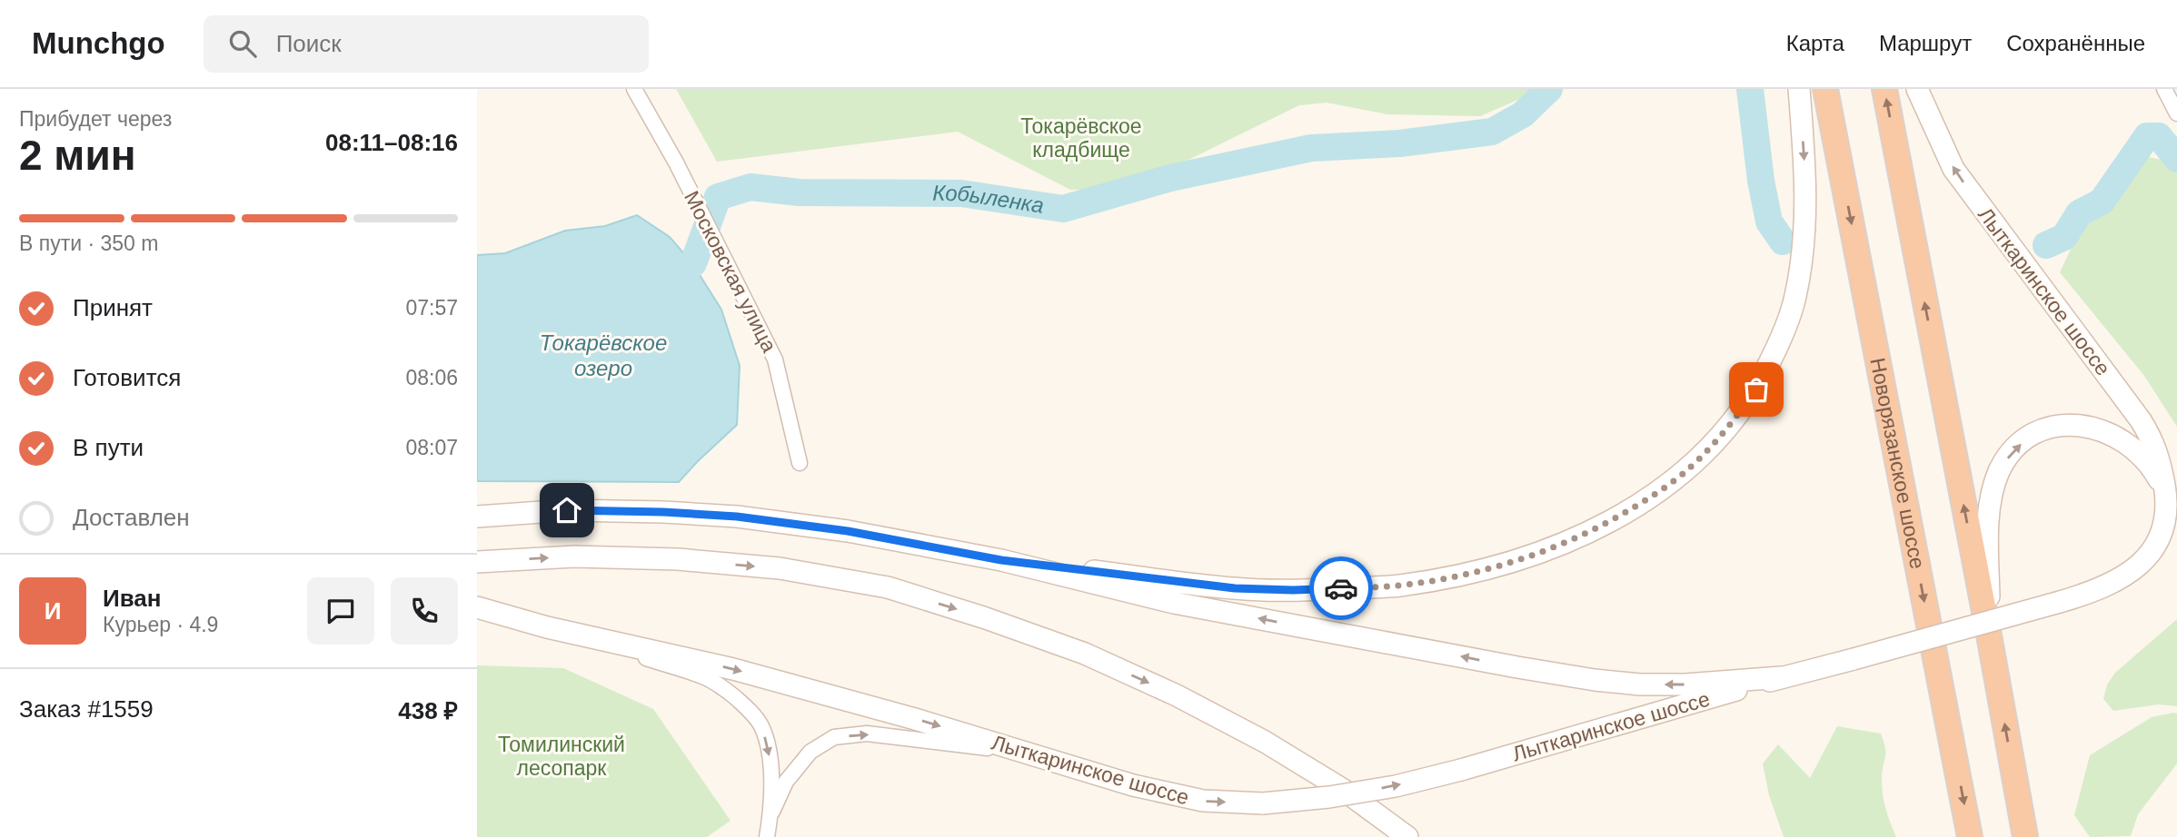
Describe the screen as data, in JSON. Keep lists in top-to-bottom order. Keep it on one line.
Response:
{"streets":{"highway":["Новорязанское шоссе"],"main road":["Лыткаринское шоссе"],"street":["Московская улица"]},"water":["Кобыленка","Токарёвское озеро"],"parks":["Токарёвское кладбище","Томилинский лесопарк"],"page":{"header":"Munchgo","search":"Поиск","nav":["Карта","Маршрут","Сохранённые"],"heading":["2 мин","Прибудет через","08:11–08:16"],"panel":["Иван","Курьер · 4.9","Заказ #1559","438 ₽"],"bar":"В пути · 350 m","list":[["Принят","07:57"],["Готовится","08:06"],["В пути","08:07"],"Доставлен"],"round":"И"}}
